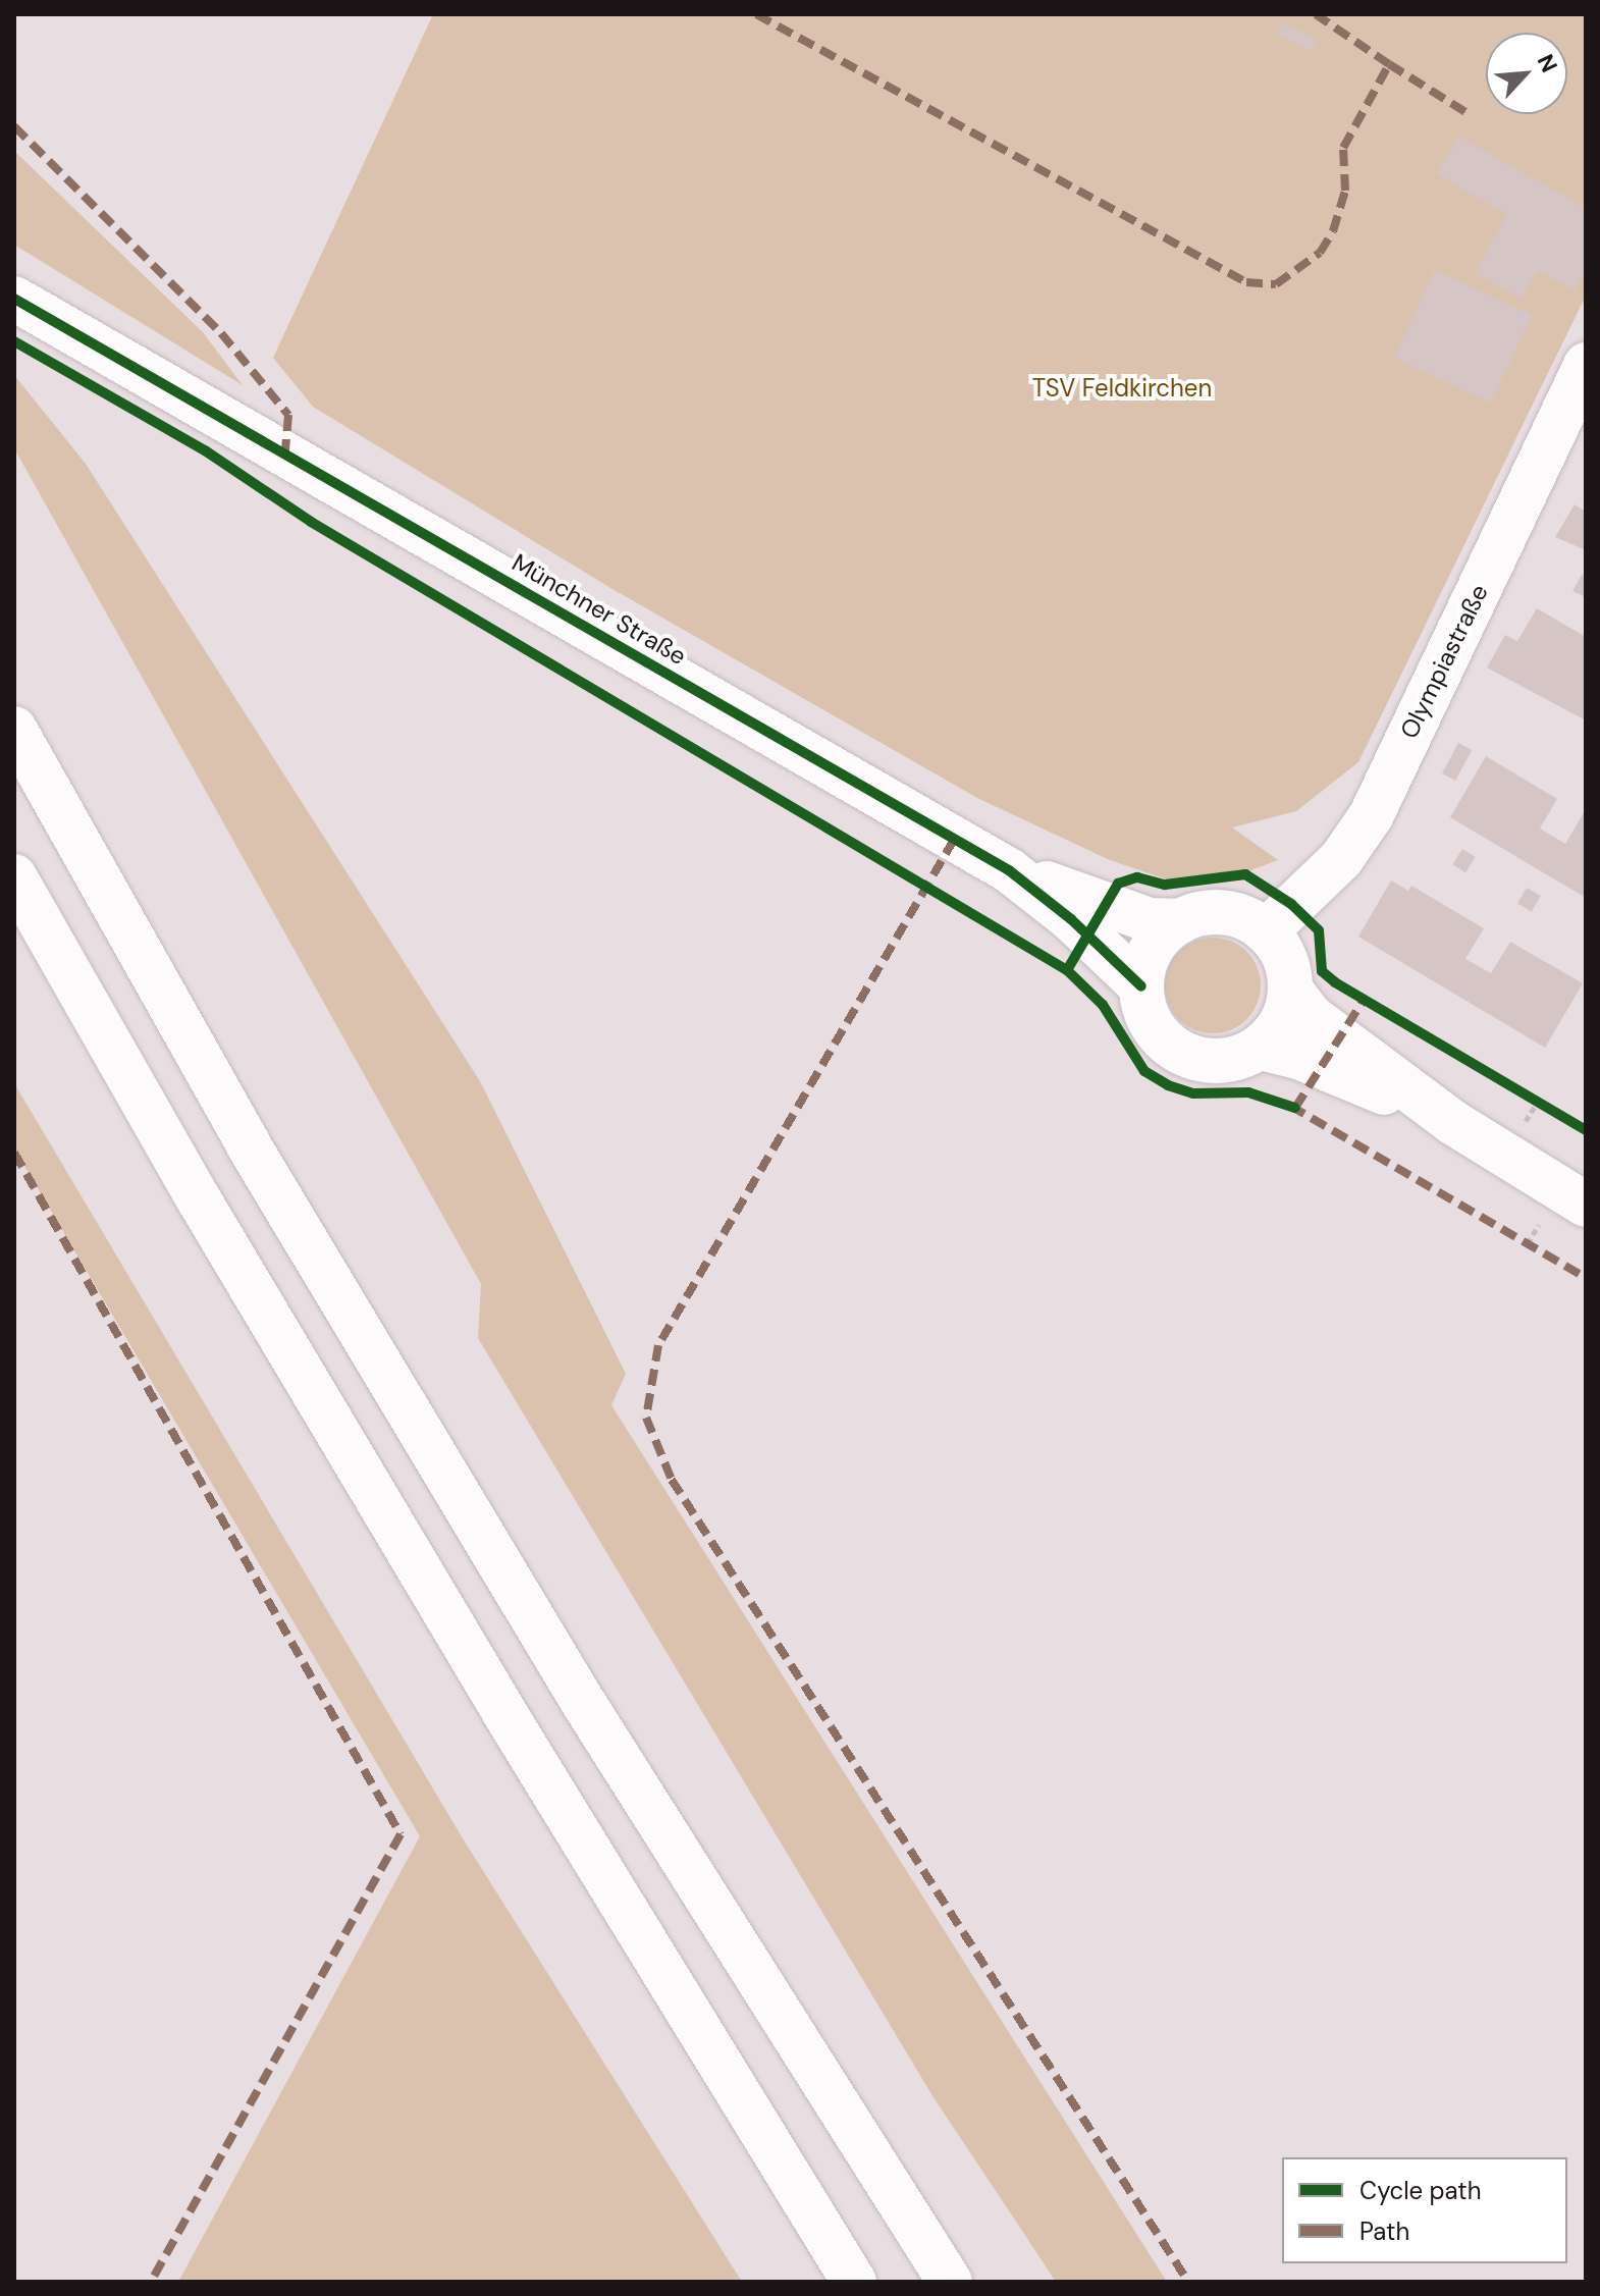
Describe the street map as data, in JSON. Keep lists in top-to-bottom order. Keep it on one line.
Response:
{"streets":{"main road":["Münchner Straße","Olympiastraße"]},"crossings":[["Münchner Straße","Olympiastraße"]],"parks":["TSV Feldkirchen"],"legend":["Cycle path","Path"],"north":"top right"}
